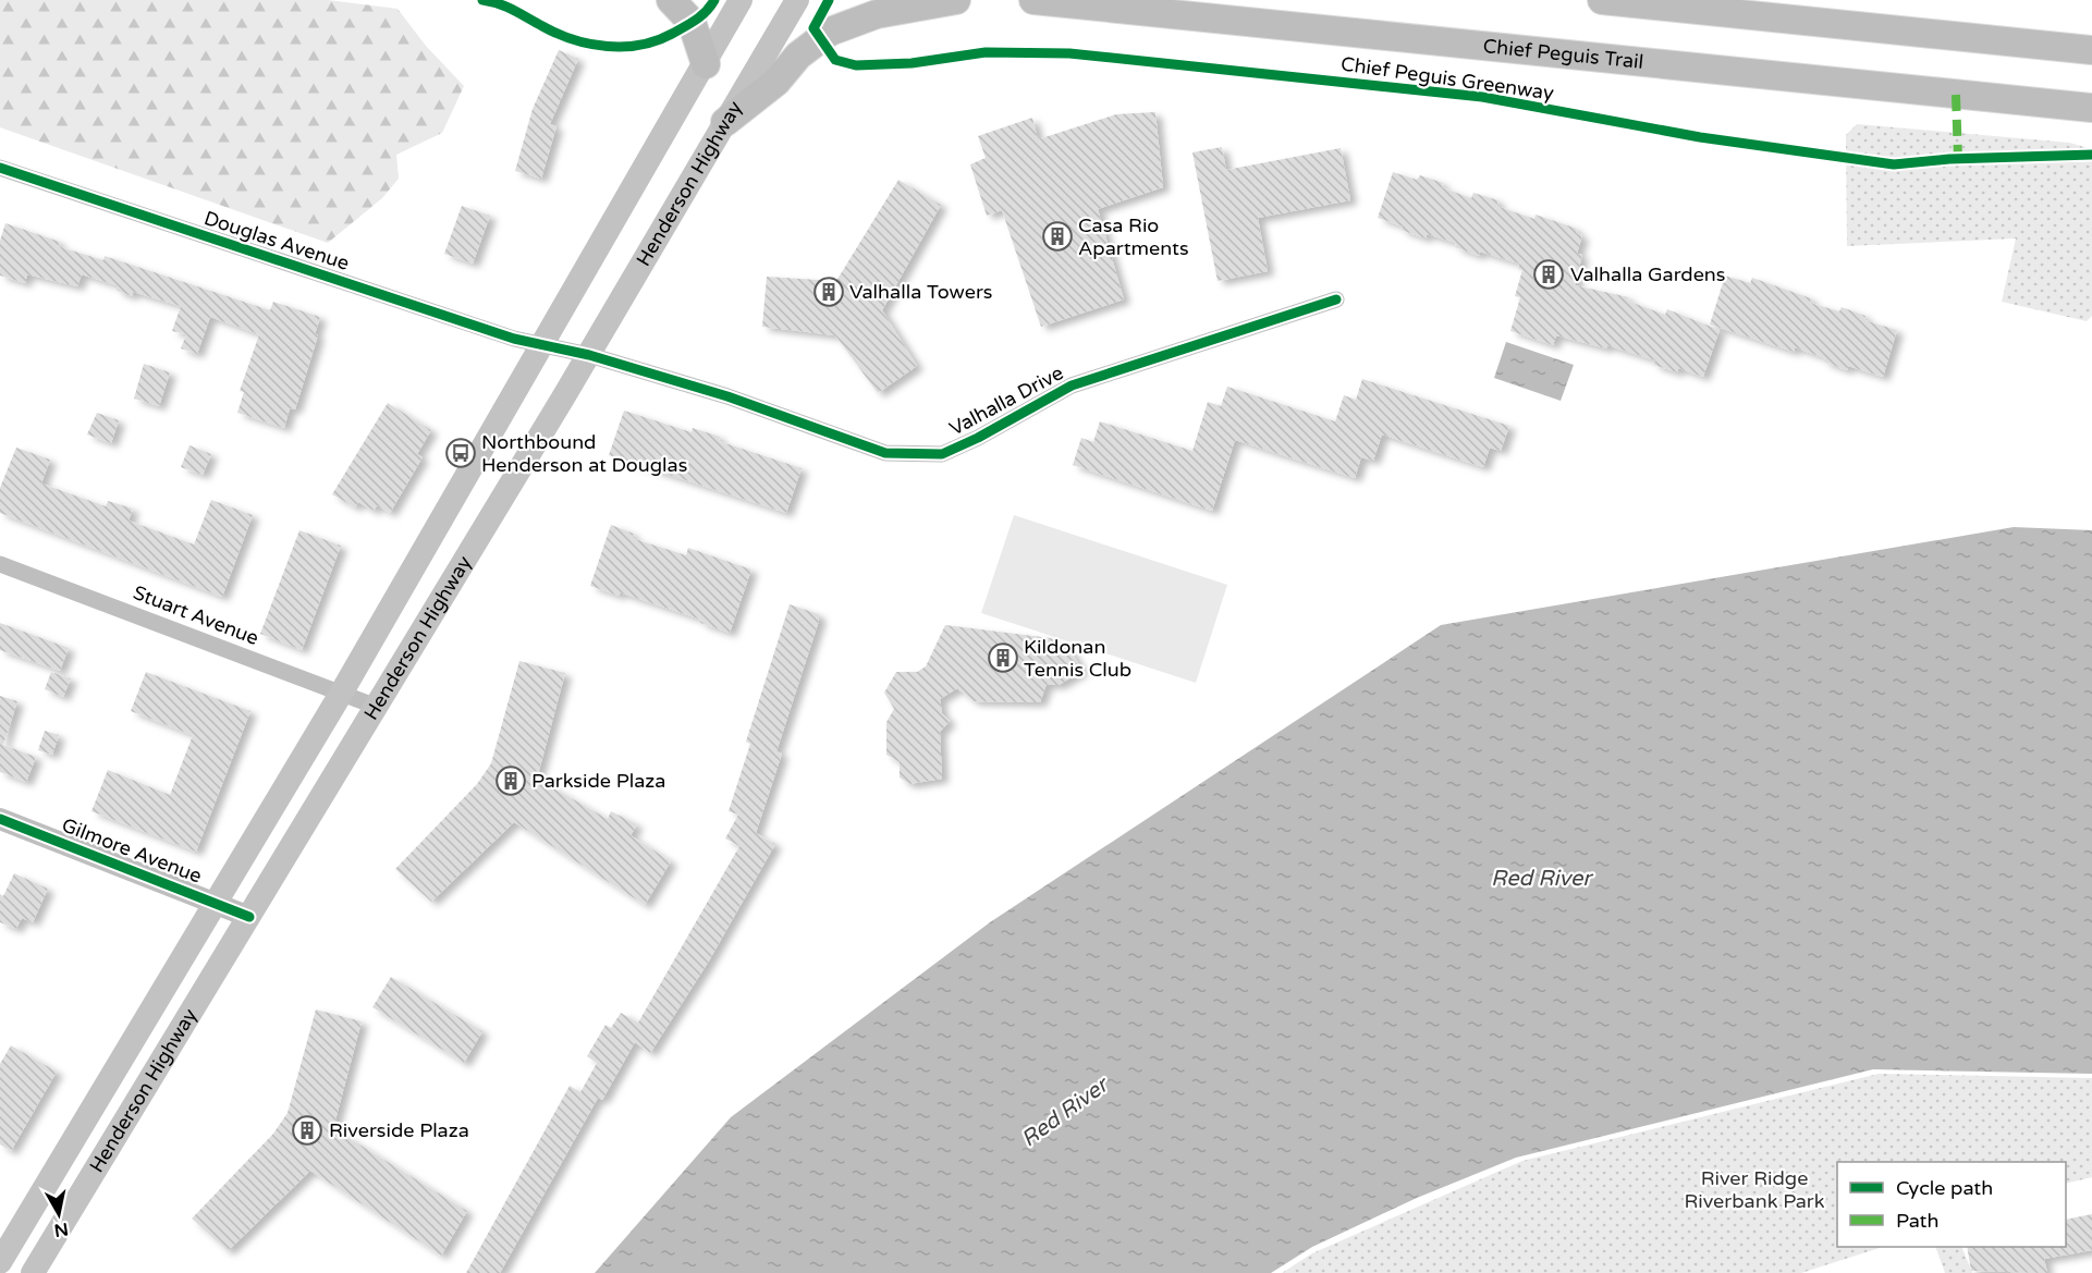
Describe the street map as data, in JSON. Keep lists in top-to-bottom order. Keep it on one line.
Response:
{"streets":{"main road":["Chief Peguis Trail","Henderson Highway"],"street":["Douglas Avenue","Valhalla Drive","Stuart Avenue","Gilmore Avenue"],"cycle path":["Chief Peguis Greenway"]},"crossings":[["Henderson Highway","Douglas Avenue"],["Henderson Highway","Valhalla Drive"],["Henderson Highway","Stuart Avenue"],["Henderson Highway","Gilmore Avenue"],["Douglas Avenue","Valhalla Drive"]],"water":["Red River"],"parks":["River Ridge Riverbank Park"],"places":{"building":["Casa Rio Apartments","Valhalla Gardens","Valhalla Towers","Kildonan Tennis Club","Parkside Plaza","Riverside Plaza"],"bus stop":["Northbound Henderson at Douglas"]},"legend":["Cycle path","Path"],"north":"bottom"}
